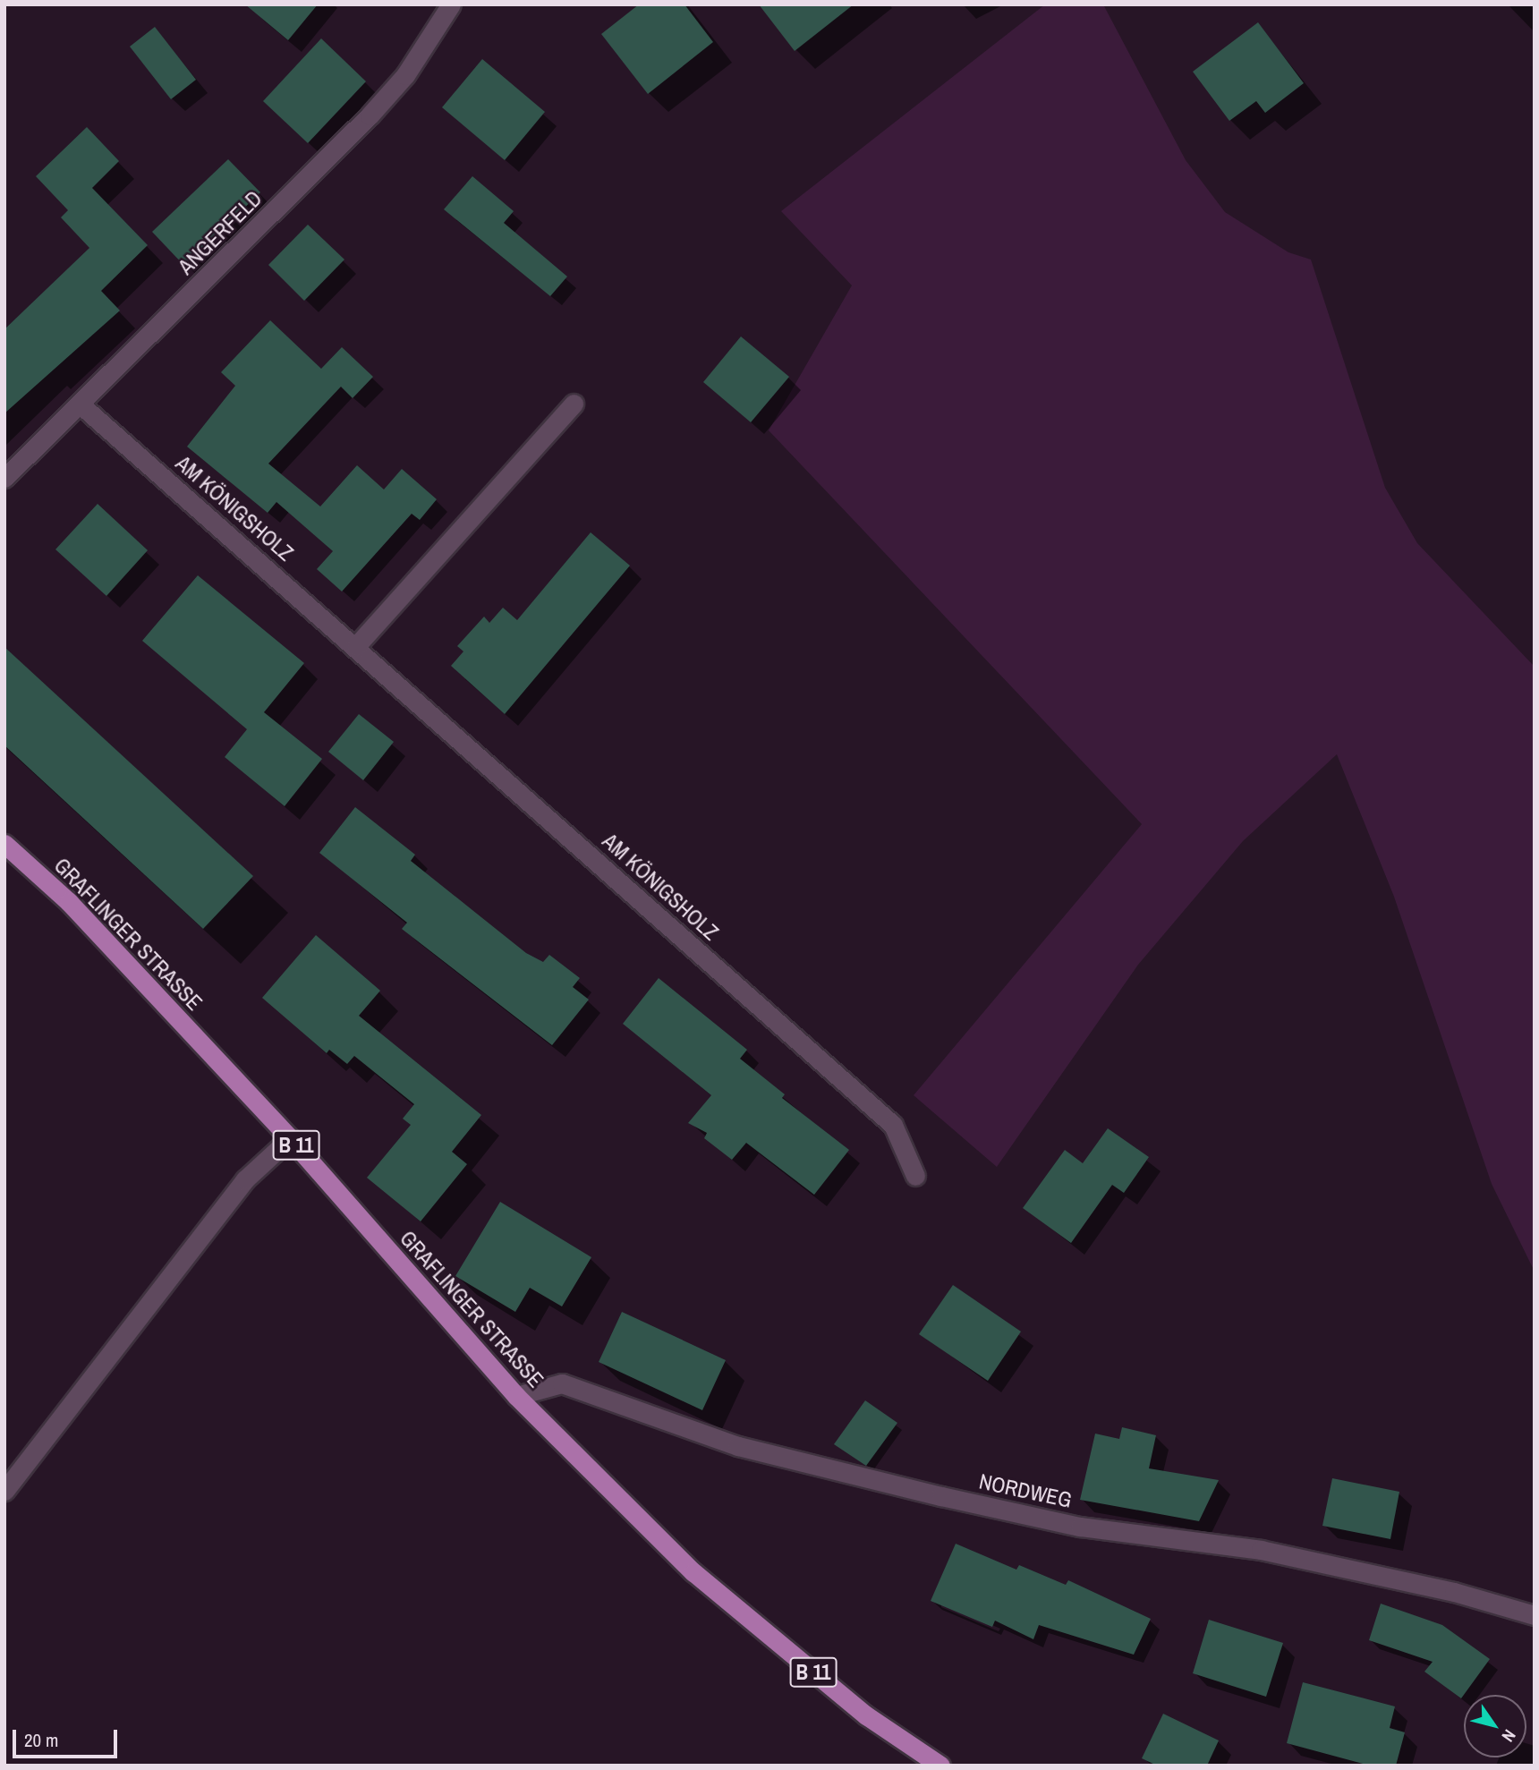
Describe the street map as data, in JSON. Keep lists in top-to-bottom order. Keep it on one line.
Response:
{"streets":{"main road":["GRAFLINGER STRASSE","B 11"],"street":["ANGERFELD","AM KÖNIGSHOLZ","NORDWEG"]},"crossings":[["ANGERFELD","AM KÖNIGSHOLZ"],["GRAFLINGER STRASSE","NORDWEG"]],"scale_bar":"20 m","north":"bottom right"}
